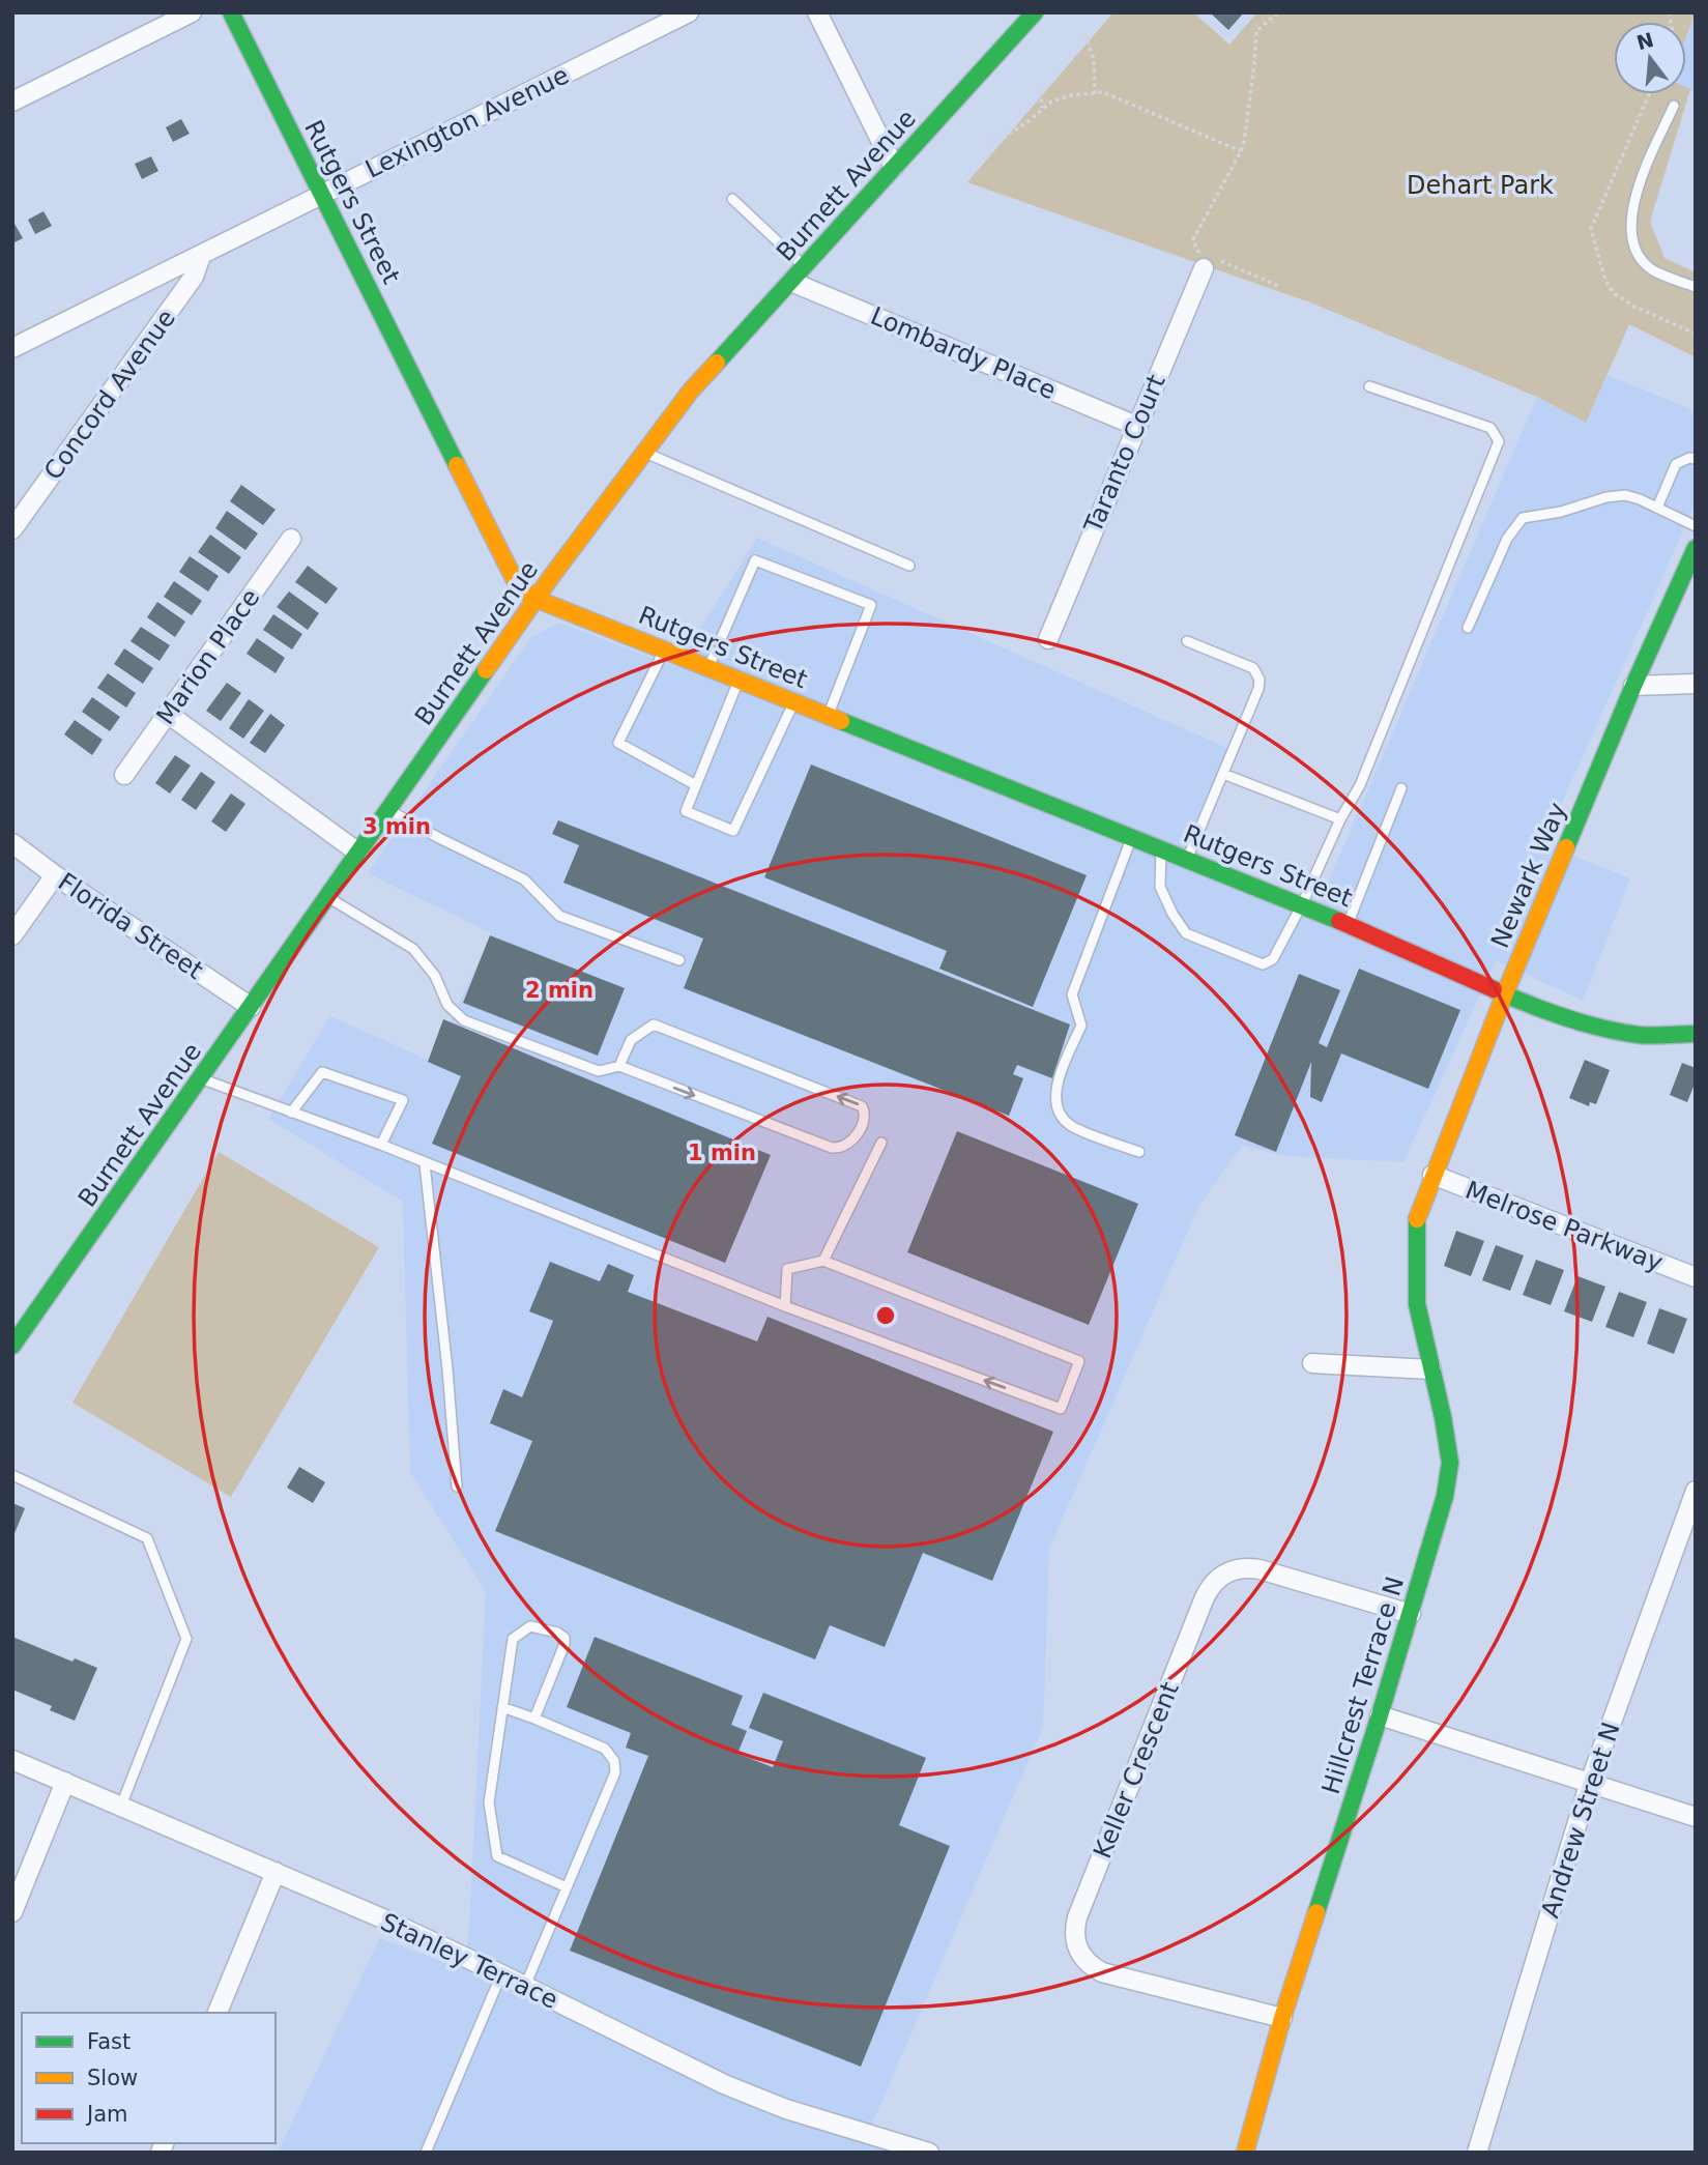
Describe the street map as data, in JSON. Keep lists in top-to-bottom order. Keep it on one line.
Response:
{"streets":{"street":["Lexington Avenue","Burnett Avenue","Rutgers Street","Lombardy Place","Concord Avenue","Taranto Court","Marion Place","Newark Way","Florida Street","Melrose Parkway","Hillcrest Terrace N","Keller Crescent","Andrew Street N","Stanley Terrace"]},"crossings":[["Lexington Avenue","Rutgers Street"],["Lexington Avenue","Concord Avenue"],["Burnett Avenue","Rutgers Street"],["Burnett Avenue","Lombardy Place"],["Burnett Avenue","Florida Street"],["Rutgers Street","Newark Way"],["Lombardy Place","Taranto Court"],["Newark Way","Melrose Parkway"],["Newark Way","Hillcrest Terrace N"],["Hillcrest Terrace N","Keller Crescent"]],"parks":["Dehart Park"],"legend":["Fast","Slow","Jam"],"north":"top","rings":["3 min","2 min","1 min"]}
